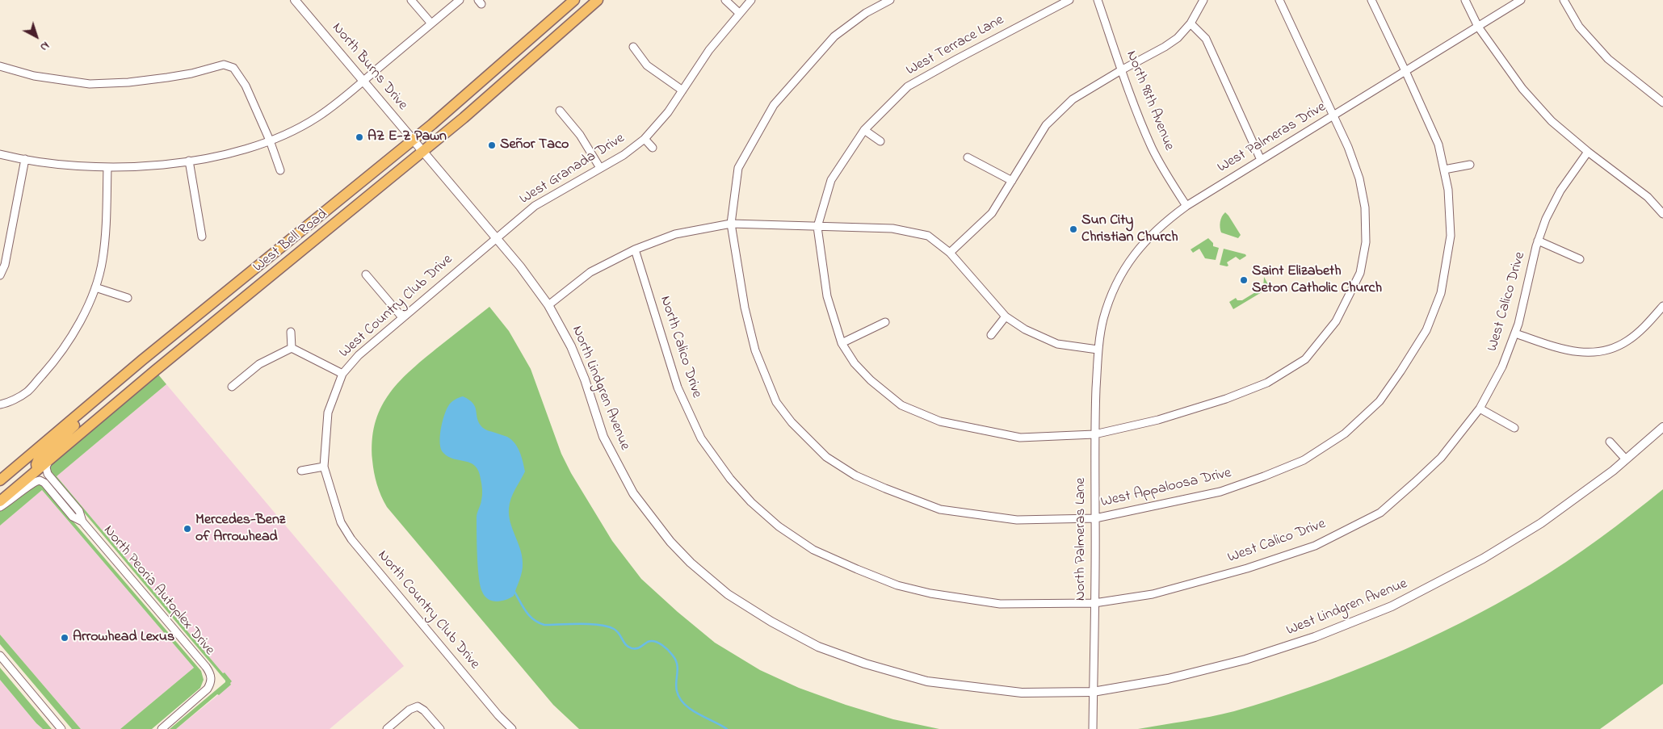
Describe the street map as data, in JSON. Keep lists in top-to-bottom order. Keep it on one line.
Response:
{"streets":{"main road":["West Bell Road"],"street":["West Terrace Lane","North Burns Drive","North 98th Avenue","West Palmeras Drive","West Granada Drive","West Calico Drive","West Country Club Drive","North Calico Drive","North Lindgren Avenue","West Appaloosa Drive","North Palmeras Lane","North Peoria Autoplex Drive","West Lindgren Avenue","North Country Club Drive"]},"crossings":[["North Burns Drive","West Bell Road"],["North Burns Drive","North Lindgren Avenue"],["North 98th Avenue","West Palmeras Drive"],["West Palmeras Drive","West Appaloosa Drive"],["West Palmeras Drive","North Palmeras Lane"],["West Granada Drive","West Country Club Drive"],["West Granada Drive","North Lindgren Avenue"],["West Bell Road","North Lindgren Avenue"],["West Bell Road","North Peoria Autoplex Drive"],["West Calico Drive","North Calico Drive"],["West Calico Drive","North Palmeras Lane"],["West Country Club Drive","North Lindgren Avenue"],["West Country Club Drive","North Country Club Drive"],["North Calico Drive","North Palmeras Lane"],["North Lindgren Avenue","North Palmeras Lane"],["North Lindgren Avenue","West Lindgren Avenue"],["West Appaloosa Drive","North Palmeras Lane"],["North Palmeras Lane","West Lindgren Avenue"]],"places":["AZ E-Z Pawn","Señor Taco","Sun City Christian Church","Saint Elizabeth Seton Catholic Church","Mercedes-Benz of Arrowhead","Arrowhead Lexus"],"north":"bottom right"}
